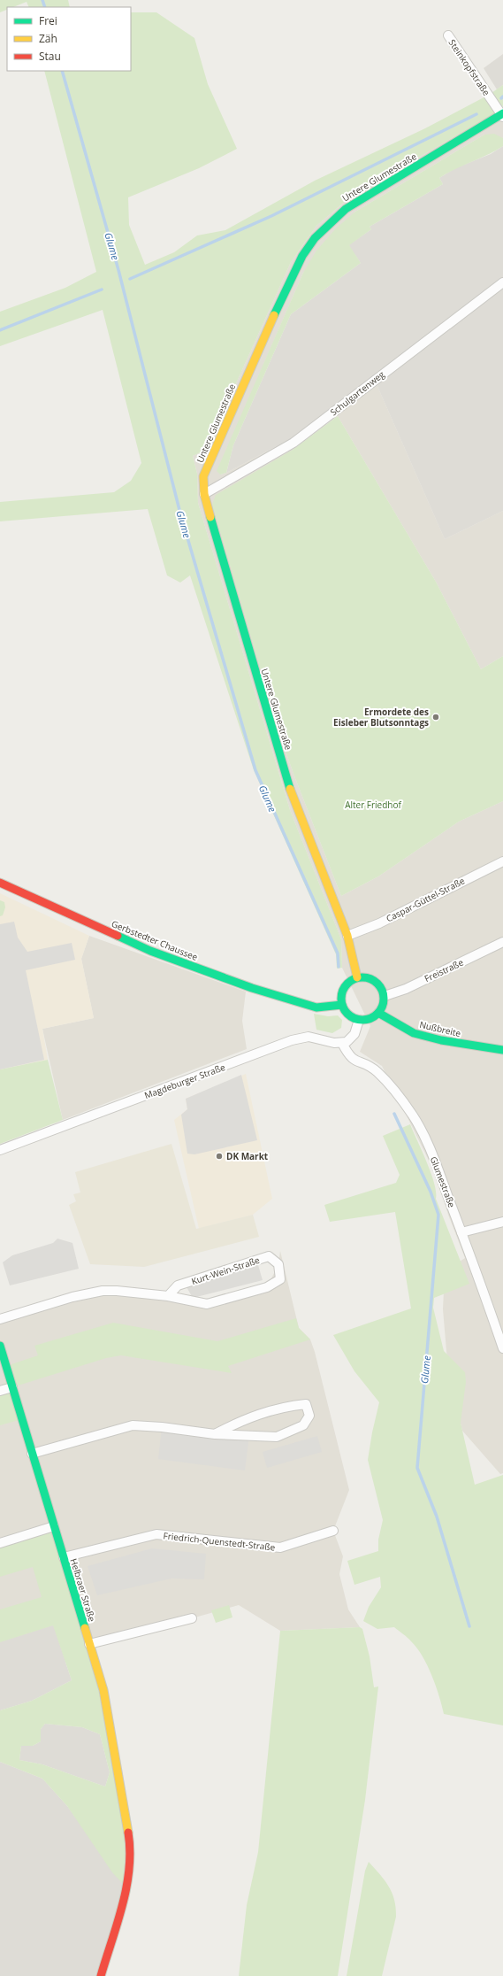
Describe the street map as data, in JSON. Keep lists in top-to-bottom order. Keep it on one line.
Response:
{"streets":{"street":["Steinkopfstraße","Untere Glumestraße","Schulgartenweg","Caspar-Güttel-Straße","Gerbstedter Chaussee","Freistraße","Nußbreite","Magdeburger Straße","Glumestraße","Kurt-Wein-Straße","Friedrich-Quenstedt-Straße","Helbraer Straße"]},"crossings":[["Steinkopfstraße","Untere Glumestraße"],["Untere Glumestraße","Schulgartenweg"],["Untere Glumestraße","Caspar-Güttel-Straße"],["Gerbstedter Chaussee","Freistraße"],["Gerbstedter Chaussee","Nußbreite"],["Freistraße","Nußbreite"],["Magdeburger Straße","Glumestraße"],["Friedrich-Quenstedt-Straße","Helbraer Straße"]],"water":["Glume"],"parks":["Alter Friedhof"],"places":["Ermordete des Eisleber Blutsonntags","DK Markt"],"legend":["Frei","Zäh","Stau"]}
